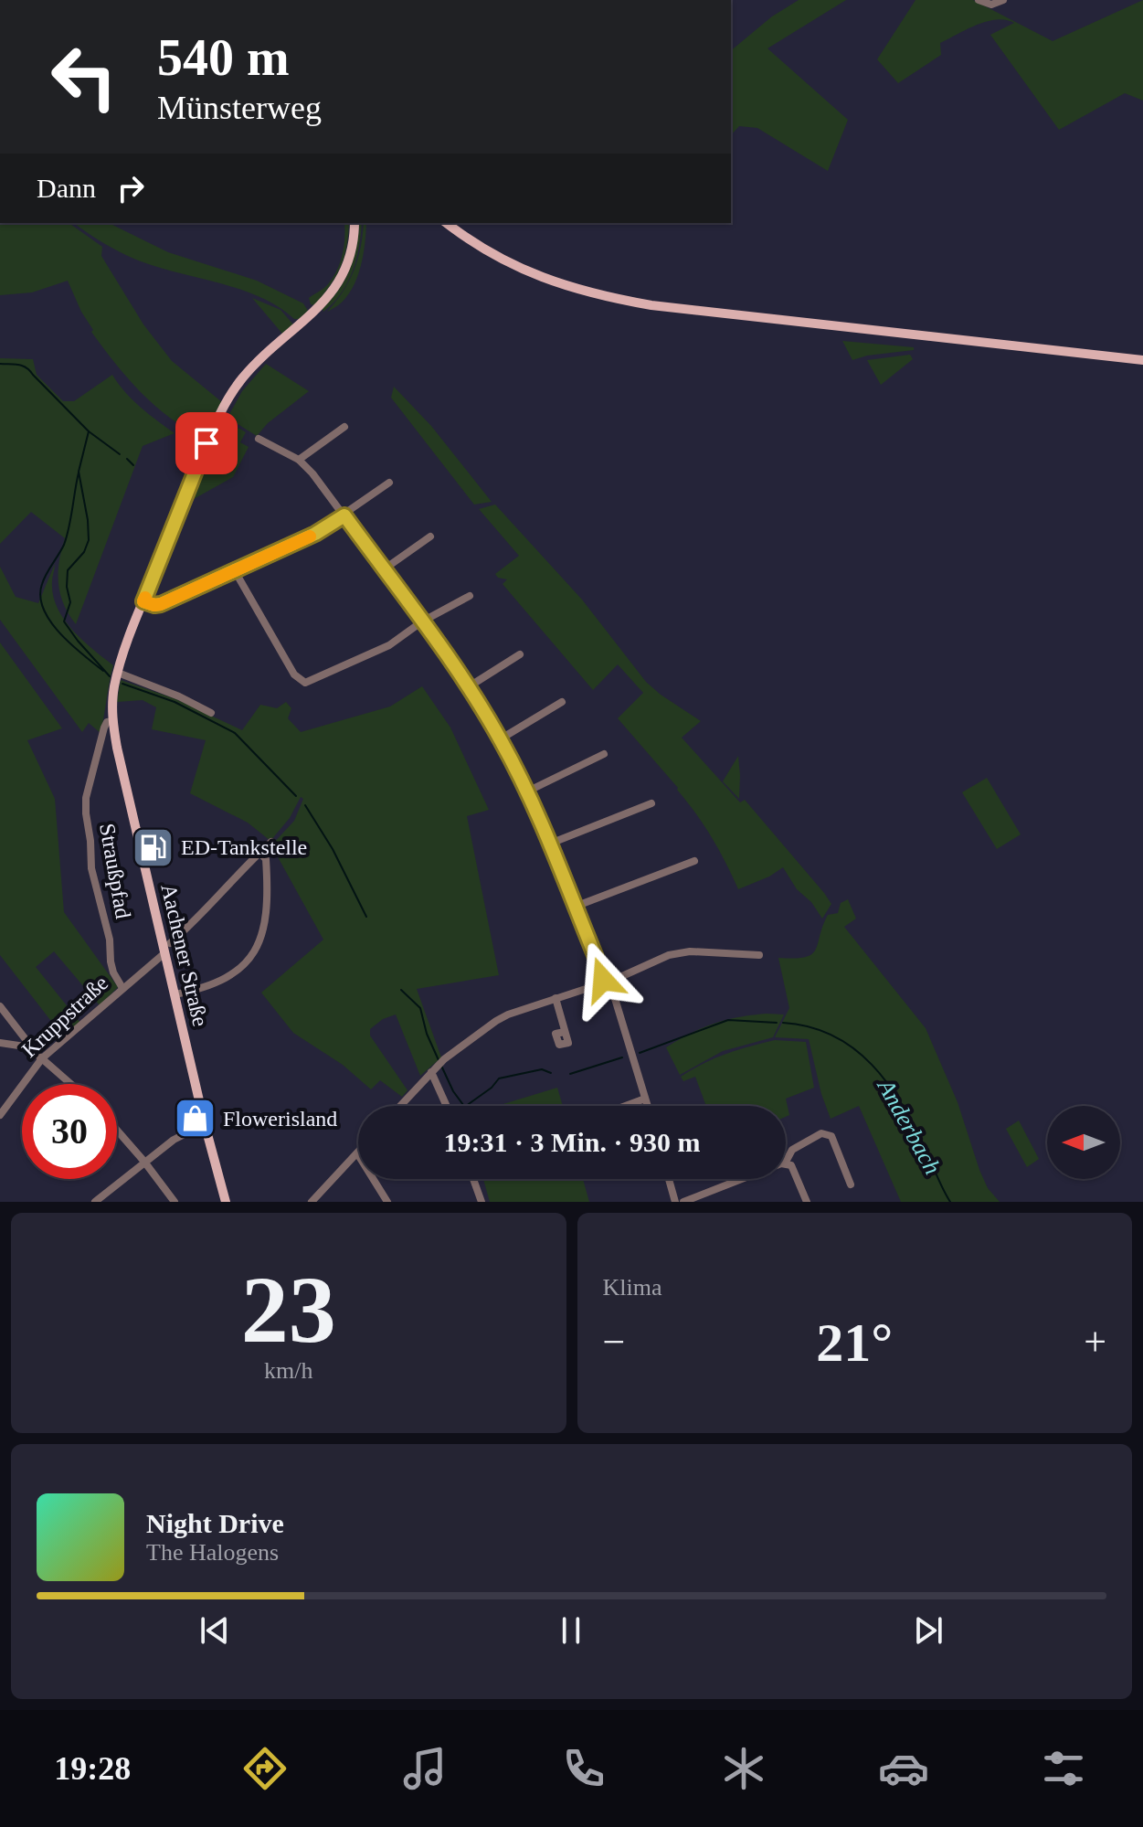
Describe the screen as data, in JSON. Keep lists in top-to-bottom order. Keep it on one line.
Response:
{"streets":{"main road":["Aachener Straße"],"street":["Straußpfad","Kruppstraße"]},"crossings":[["Straußpfad","Aachener Straße"],["Straußpfad","Kruppstraße"],["Aachener Straße","Kruppstraße"]],"water":["Anderbach"],"places":{"fuel station":["ED-Tankstelle"],"shop":["Flowerisland"]},"north":"left","page":{"turn":["540 m","Münsterweg"],"then":"Dann","limit":"30","trip":"19:31 · 3 Min. · 930 m","tile":[["23","km/h"],"Klima"],"heat":["−","21°","+"],"song":["Night Drive","The Halogens"],"tabs":"19:28"}}
